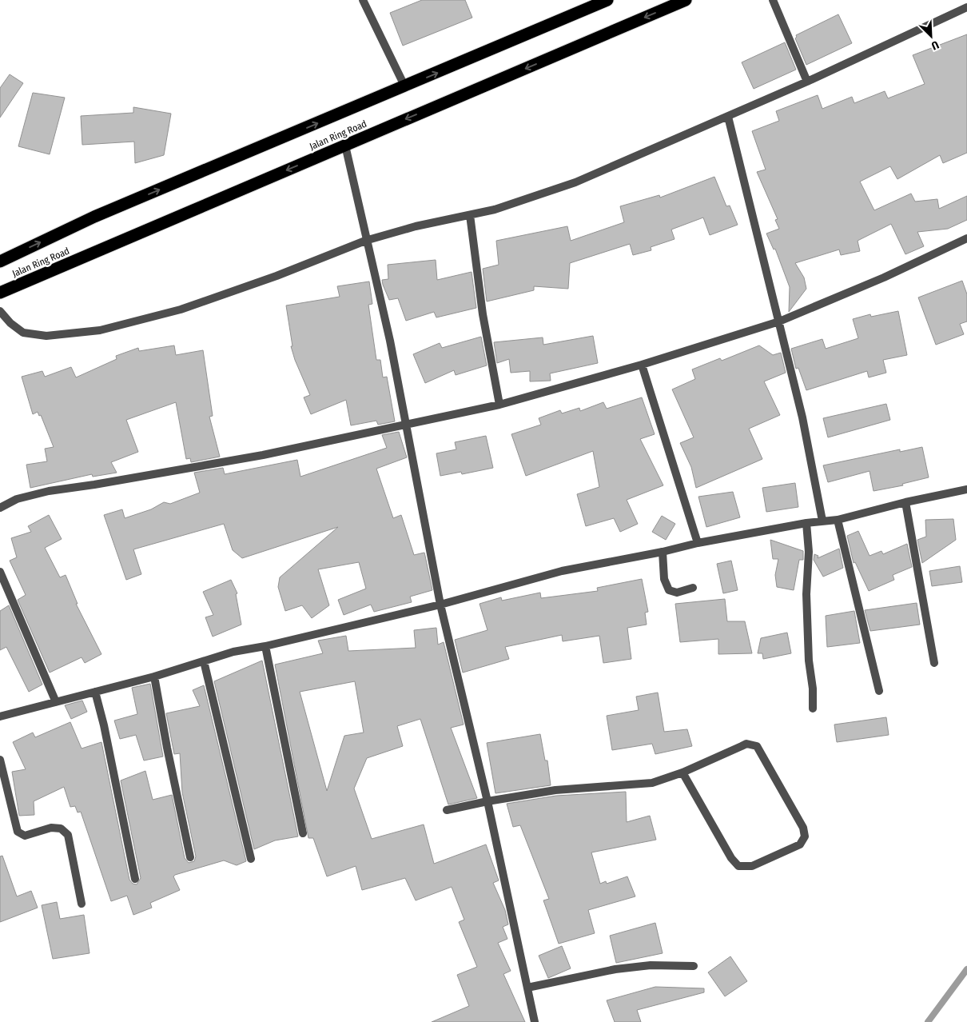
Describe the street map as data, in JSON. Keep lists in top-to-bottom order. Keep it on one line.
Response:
{"streets":{"highway":["Jalan Ring Road"]},"north":"bottom right"}
